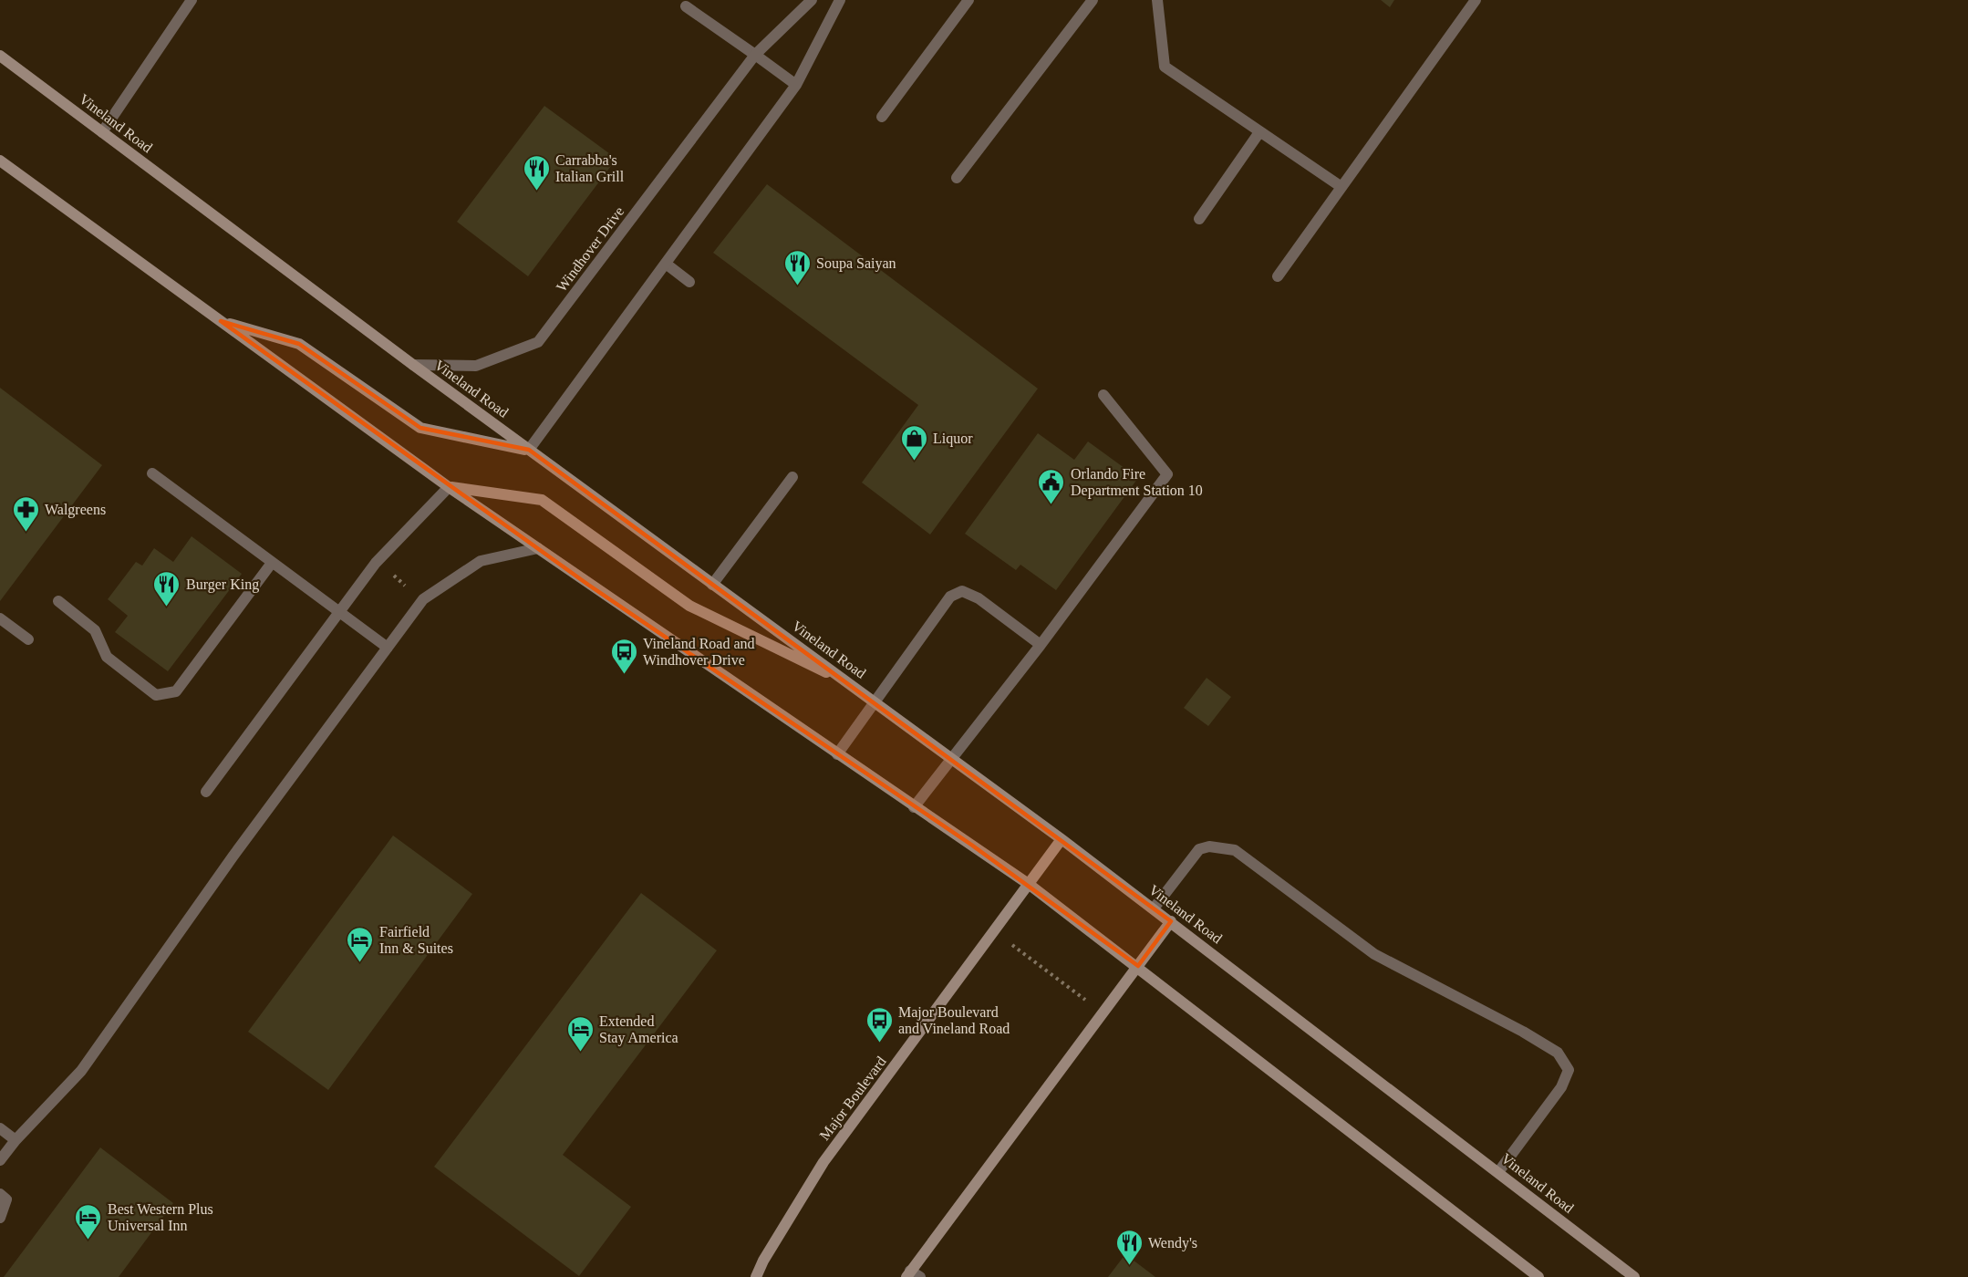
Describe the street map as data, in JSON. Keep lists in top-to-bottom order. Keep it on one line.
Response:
{"streets":{"street":["Vineland Road","Windhover Drive","Major Boulevard"]},"crossings":[["Vineland Road","Windhover Drive"],["Vineland Road","Major Boulevard"]],"places":{"restaurant":["Carrabba's Italian Grill","Soupa Saiyan","Burger King","Wendy's"],"shop":["Liquor"],"public building":["Orlando Fire Department Station 10"],"pharmacy":["Walgreens"],"bus stop":["Vineland Road and Windhover Drive","Major Boulevard and Vineland Road"],"hotel":["Fairfield Inn & Suites","Extended Stay America","Best Western Plus Universal Inn"]}}
